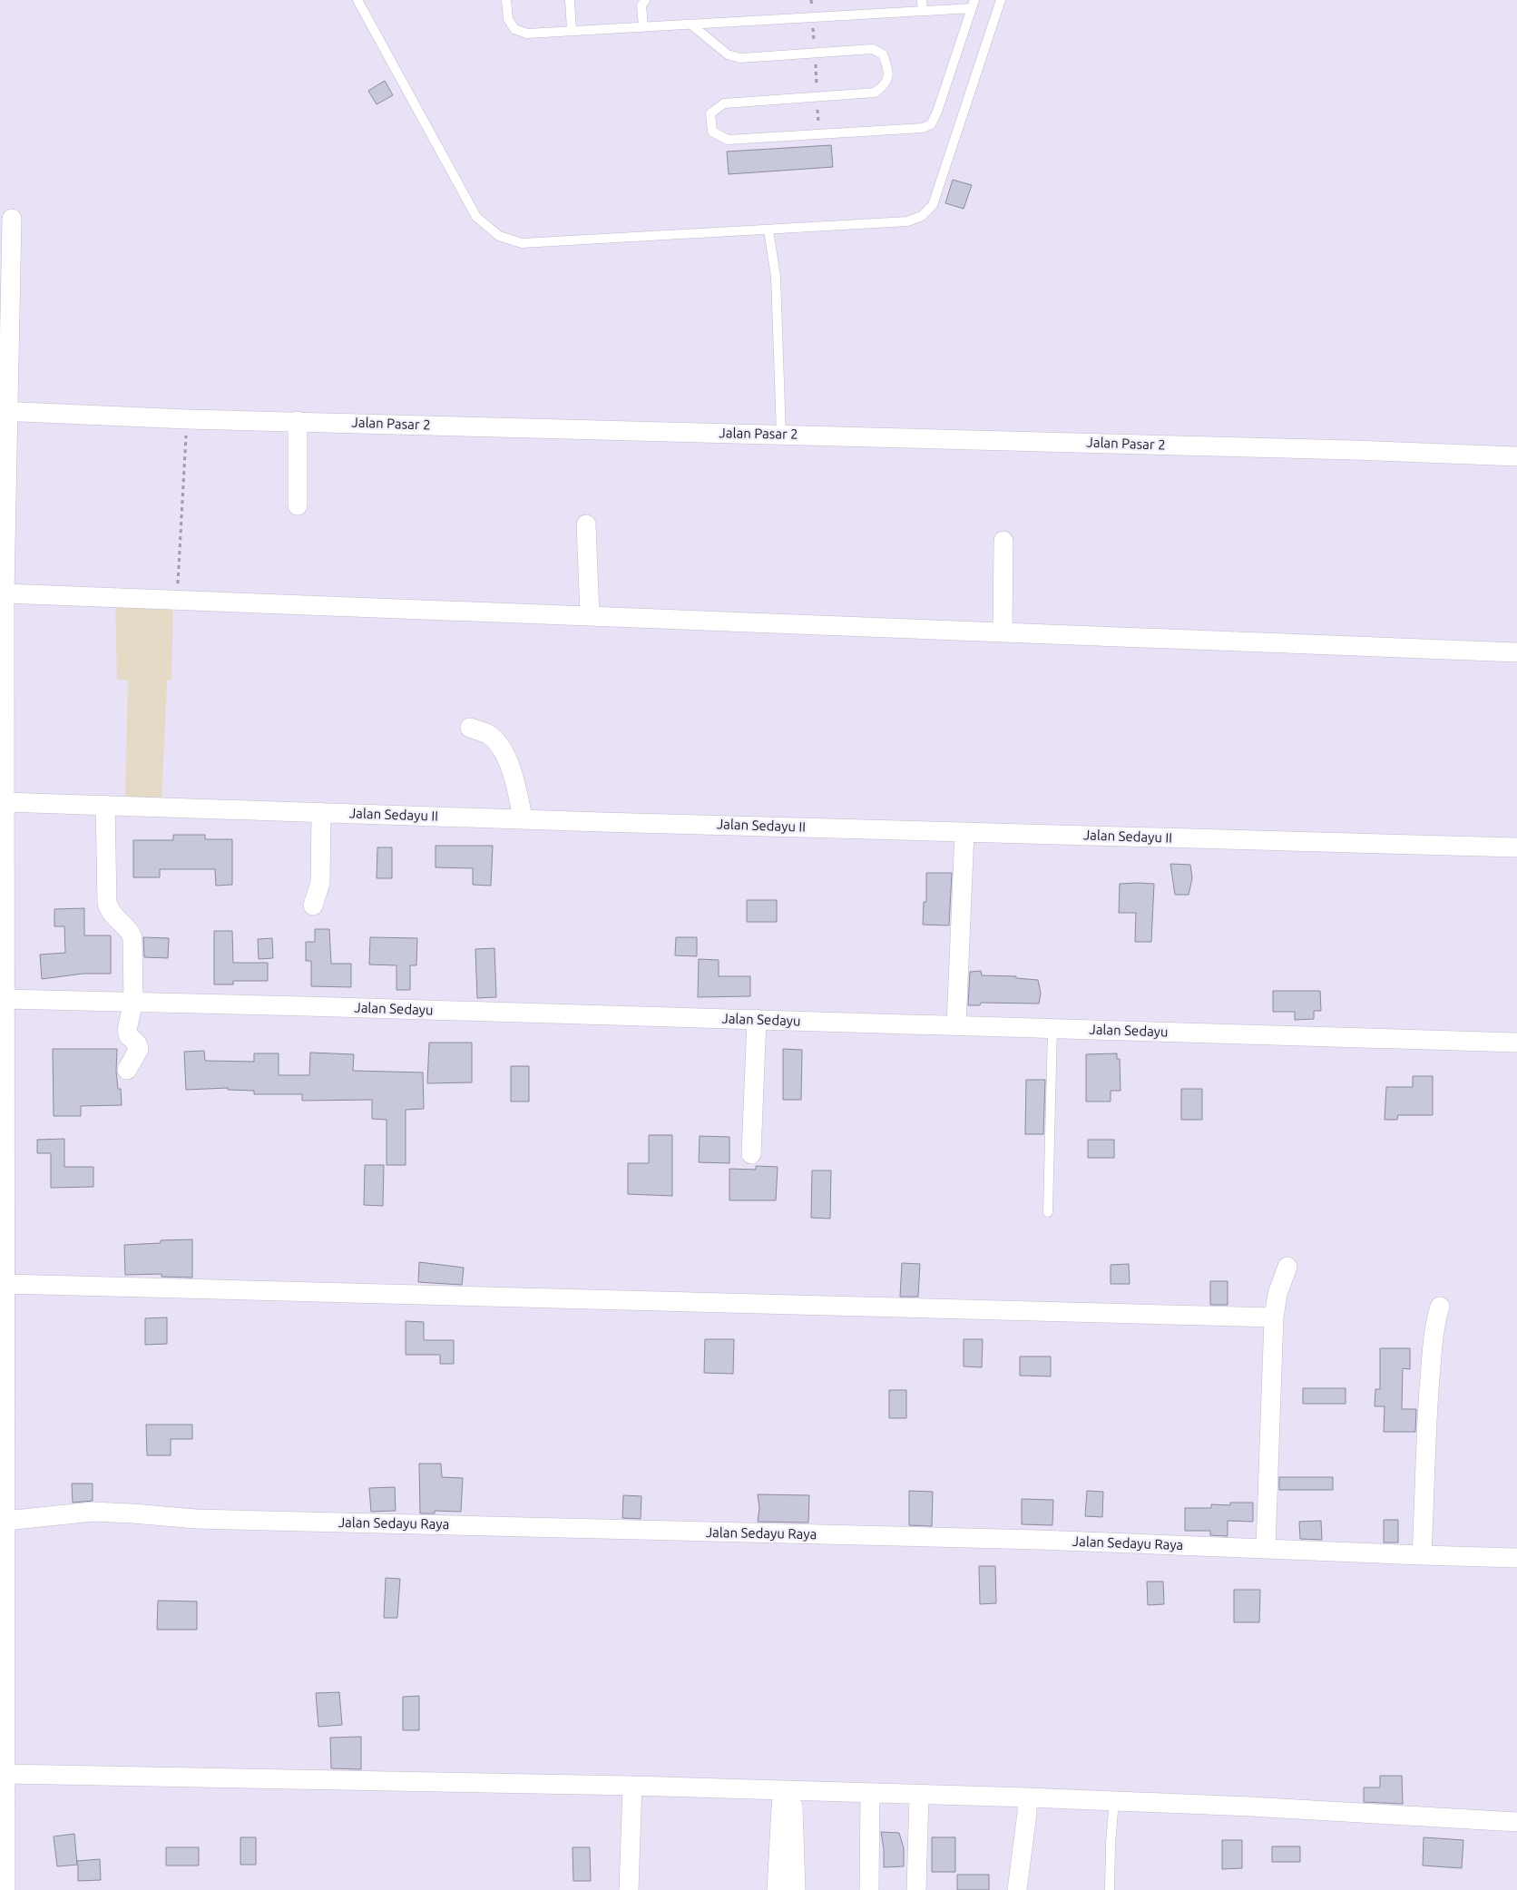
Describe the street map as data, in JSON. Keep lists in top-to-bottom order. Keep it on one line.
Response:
{"streets":{"street":["Jalan Pasar 2","Jalan Sedayu II","Jalan Sedayu","Jalan Sedayu Raya"]}}
